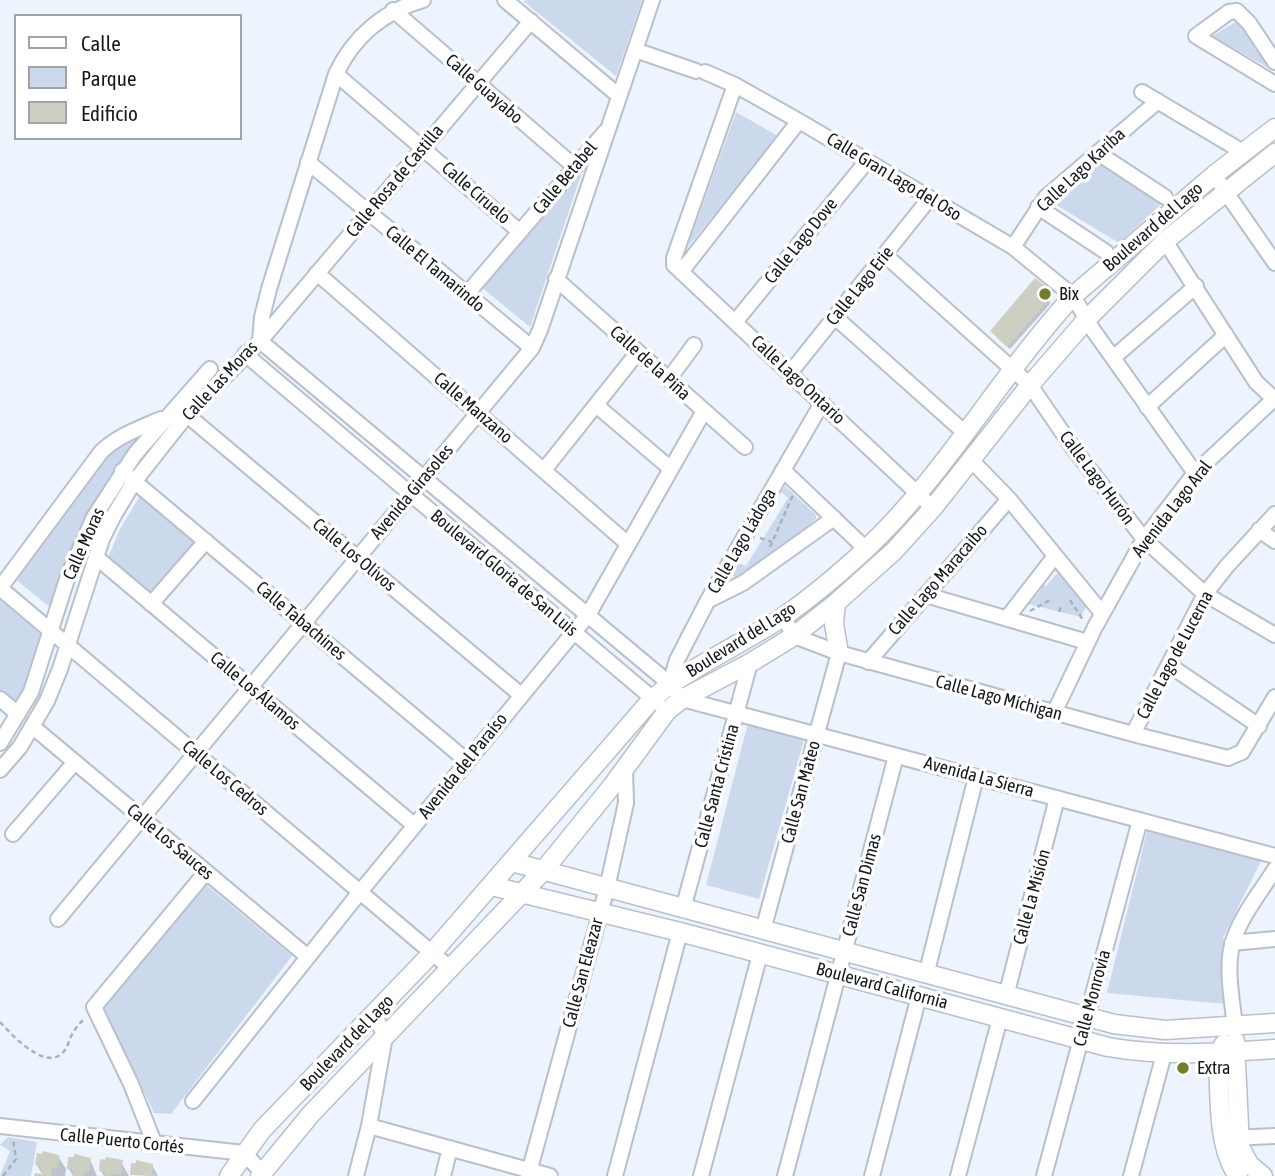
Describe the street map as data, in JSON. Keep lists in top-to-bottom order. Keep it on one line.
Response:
{"streets":{"street":["Calle Guayabo","Calle Lago Kariba","Calle Gran Lago del Oso","Calle Betabel","Calle Rosa de Castilla","Calle Ciruelo","Boulevard del Lago","Calle Lago Dove","Calle El Tamarindo","Calle Lago Erie","Calle de la Piña","Calle Lago Ontario","Calle Las Moras","Calle Manzano","Calle Lago Hurón","Avenida Girasoles","Avenida Lago Aral","Calle Lago Ládoga","Calle Moras","Calle Los Olivos","Boulevard Gloria de San Luis","Calle Lago Maracaibo","Calle Tabachines","Calle Lago de Lucerna","Calle Los Álamos","Calle Lago Míchigan","Avenida del Paraíso","Avenida La Sierra","Calle Los Cedros","Calle Santa Cristina","Calle San Mateo","Calle Los Sauces","Calle San Dimas","Calle La Misión","Calle San Eleazar","Boulevard California","Calle Monrovia","Calle Puerto Cortés"]},"crossings":[["Calle Guayabo","Calle Betabel"],["Calle Guayabo","Calle Rosa de Castilla"],["Calle Guayabo","Calle Las Moras"],["Calle Lago Kariba","Calle Gran Lago del Oso"],["Calle Gran Lago del Oso","Boulevard del Lago"],["Calle Gran Lago del Oso","Calle Lago Dove"],["Calle Gran Lago del Oso","Calle Lago Erie"],["Calle Gran Lago del Oso","Avenida Girasoles"],["Calle Gran Lago del Oso","Avenida Lago Aral"],["Calle Betabel","Calle Ciruelo"],["Calle Betabel","Calle El Tamarindo"],["Calle Betabel","Avenida Girasoles"],["Calle Rosa de Castilla","Calle Ciruelo"],["Calle Rosa de Castilla","Calle El Tamarindo"],["Calle Rosa de Castilla","Calle Las Moras"],["Calle Rosa de Castilla","Calle Manzano"],["Calle Rosa de Castilla","Boulevard Gloria de San Luis"],["Calle Ciruelo","Calle Las Moras"],["Boulevard del Lago","Calle Lago Ontario"],["Boulevard del Lago","Calle Lago Hurón"],["Boulevard del Lago","Calle Lago Ládoga"],["Boulevard del Lago","Boulevard Gloria de San Luis"],["Boulevard del Lago","Calle Lago Míchigan"],["Boulevard del Lago","Avenida La Sierra"],["Boulevard del Lago","Calle Los Cedros"],["Boulevard del Lago","Calle Santa Cristina"],["Boulevard del Lago","Calle San Eleazar"],["Boulevard del Lago","Boulevard California"],["Boulevard del Lago","Calle Puerto Cortés"],["Calle Lago Dove","Calle Lago Ontario"],["Calle El Tamarindo","Calle Las Moras"],["Calle El Tamarindo","Avenida Girasoles"],["Calle Lago Erie","Calle Lago Ontario"],["Calle Lago Erie","Calle Lago Hurón"],["Calle de la Piña","Avenida Girasoles"],["Calle de la Piña","Avenida del Paraíso"],["Calle Lago Ontario","Calle Lago Ládoga"],["Calle Las Moras","Calle Moras"],["Calle Las Moras","Calle Los Olivos"],["Calle Las Moras","Boulevard Gloria de San Luis"],["Calle Las Moras","Calle Tabachines"],["Calle Las Moras","Calle Los Álamos"],["Calle Las Moras","Calle Los Cedros"],["Calle Las Moras","Calle Los Sauces"],["Calle Manzano","Avenida Girasoles"],["Calle Manzano","Avenida del Paraíso"],["Calle Lago Hurón","Avenida Lago Aral"],["Calle Lago Hurón","Calle Lago de Lucerna"],["Avenida Girasoles","Calle Los Olivos"],["Avenida Girasoles","Boulevard Gloria de San Luis"],["Avenida Girasoles","Calle Tabachines"],["Avenida Girasoles","Calle Los Álamos"],["Avenida Girasoles","Calle Los Cedros"],["Avenida Girasoles","Calle Los Sauces"],["Avenida Lago Aral","Calle Lago Míchigan"],["Calle Lago Ládoga","Boulevard Gloria de San Luis"],["Calle Moras","Calle Tabachines"],["Calle Moras","Calle Los Cedros"],["Calle Los Olivos","Avenida del Paraíso"],["Boulevard Gloria de San Luis","Avenida del Paraíso"],["Boulevard Gloria de San Luis","Avenida La Sierra"],["Calle Lago Maracaibo","Calle Lago Míchigan"],["Calle Tabachines","Avenida del Paraíso"],["Calle Lago de Lucerna","Calle Lago Míchigan"],["Calle Los Álamos","Avenida del Paraíso"],["Calle Lago Míchigan","Calle San Mateo"],["Avenida del Paraíso","Calle Los Cedros"],["Avenida del Paraíso","Calle Los Sauces"],["Avenida La Sierra","Calle Santa Cristina"],["Avenida La Sierra","Calle San Mateo"],["Avenida La Sierra","Calle San Dimas"],["Avenida La Sierra","Calle La Misión"],["Avenida La Sierra","Calle Monrovia"],["Calle Santa Cristina","Boulevard California"],["Calle San Mateo","Boulevard California"],["Calle San Dimas","Boulevard California"],["Calle La Misión","Boulevard California"],["Calle San Eleazar","Boulevard California"],["Boulevard California","Calle Monrovia"]],"places":["Bix","Extra"],"legend":["Calle","Parque","Edificio"]}
